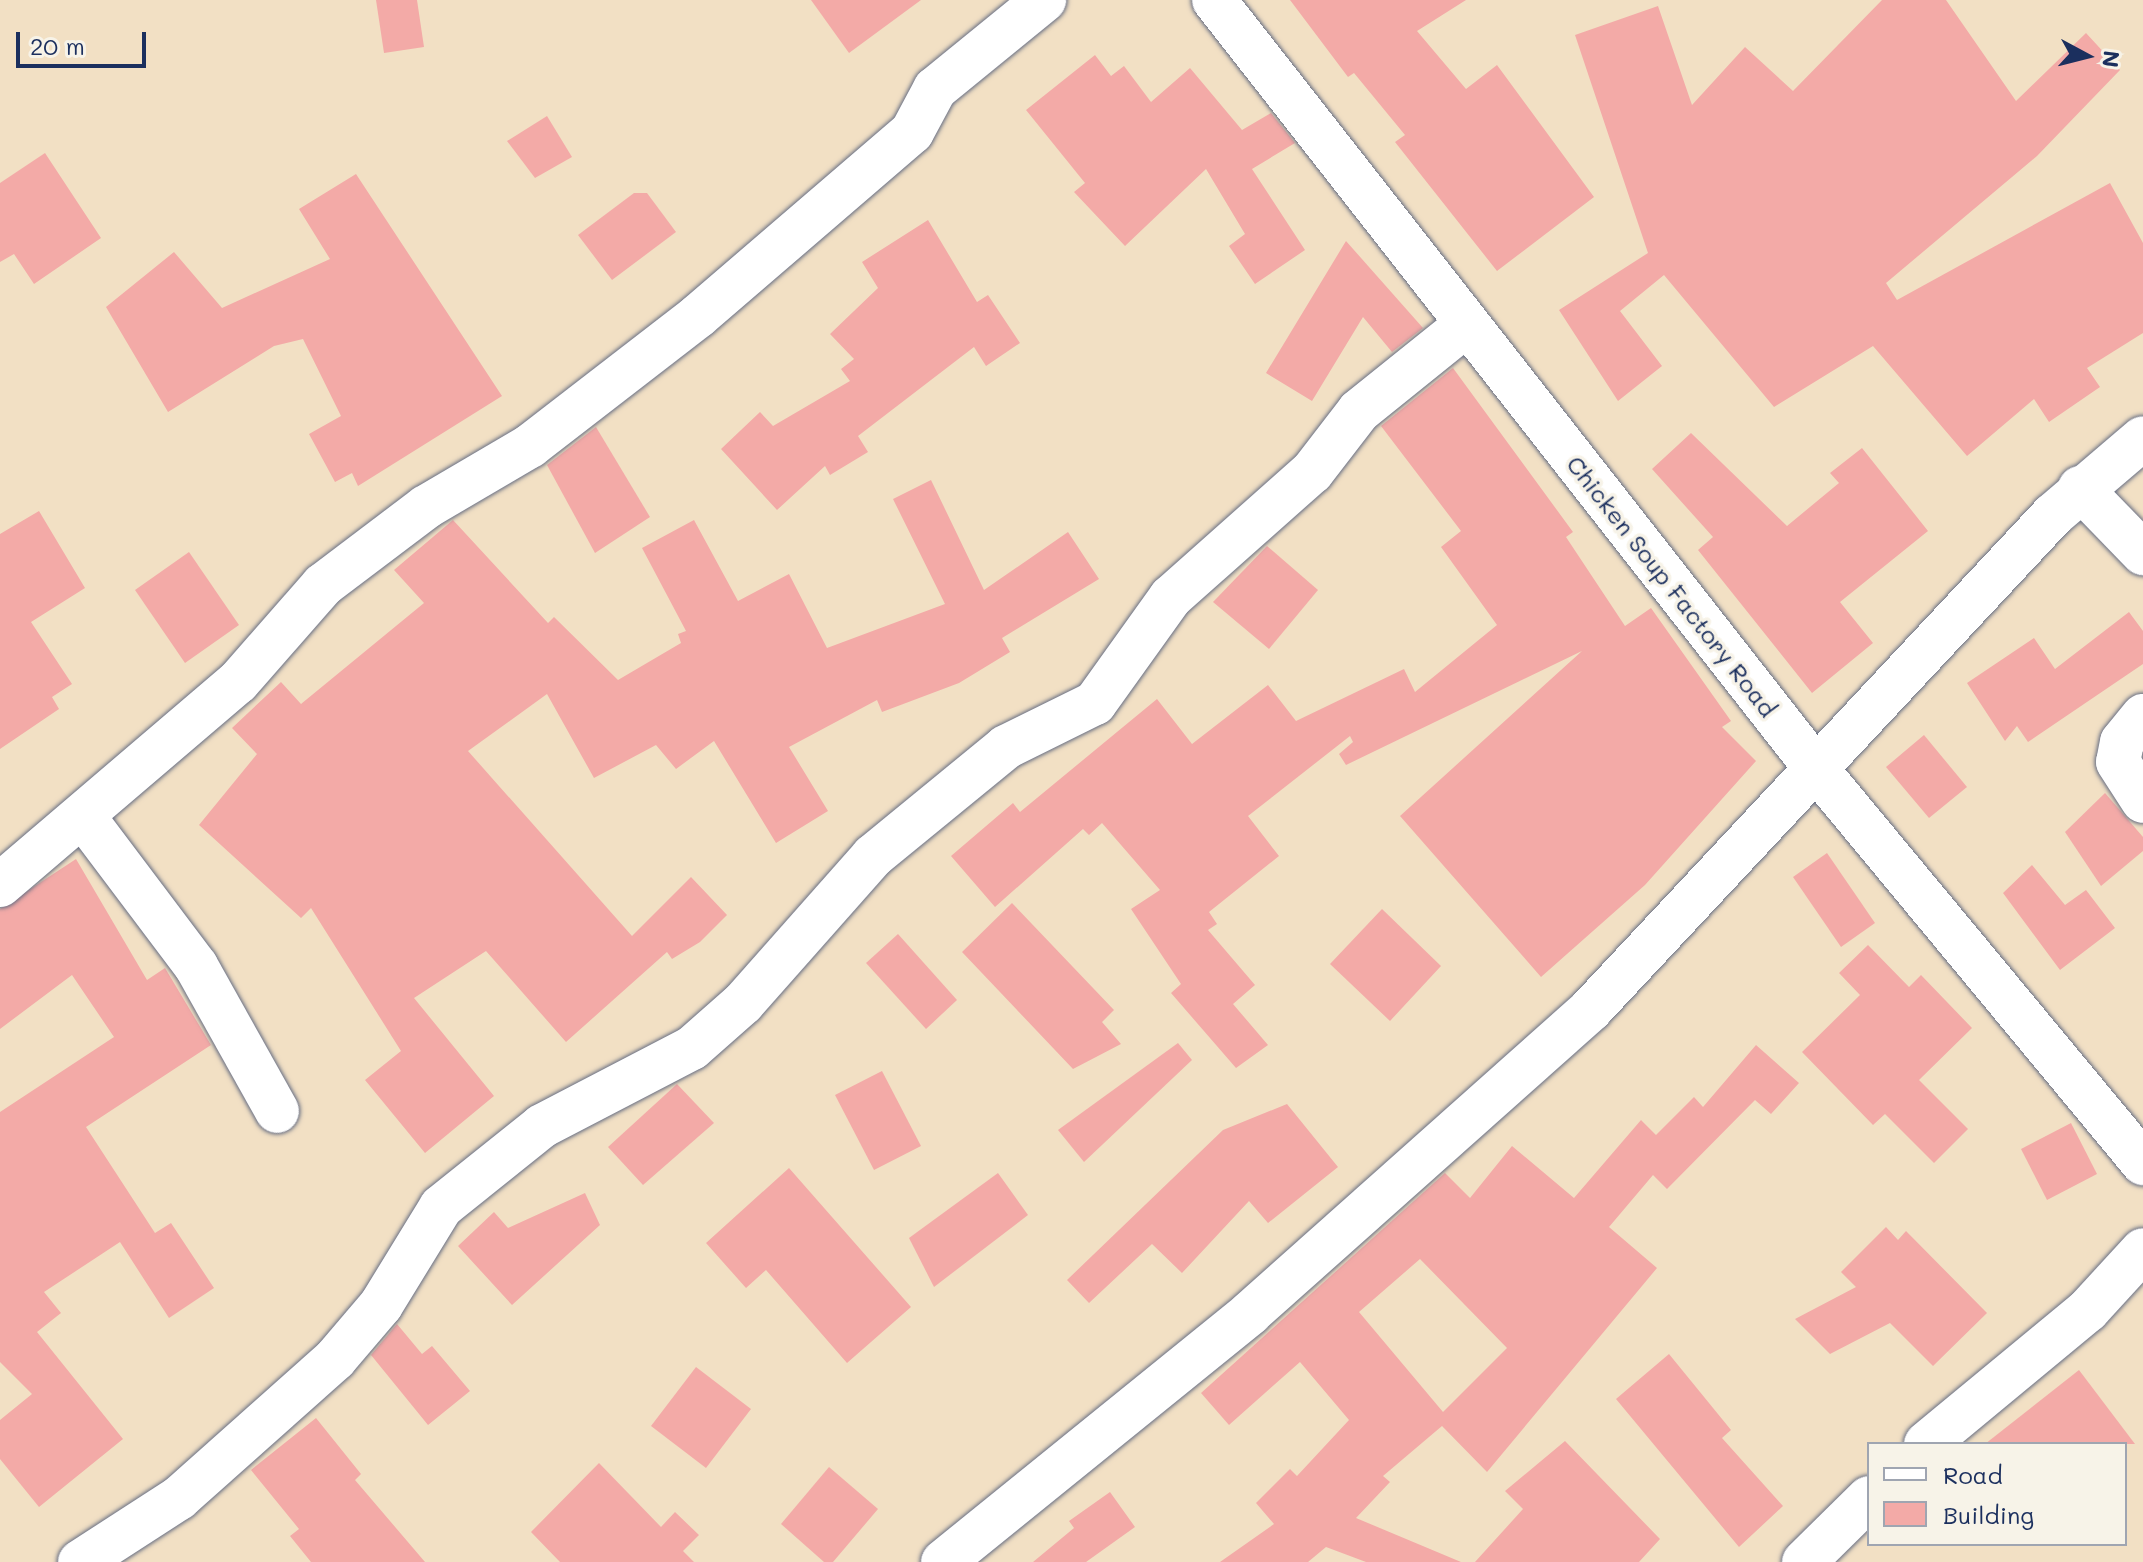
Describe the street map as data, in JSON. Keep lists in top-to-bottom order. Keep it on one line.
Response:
{"streets":{"street":["Chicken Soup Factory Road"]},"legend":["Road","Building"],"scale_bar":"20 m","north":"right"}
